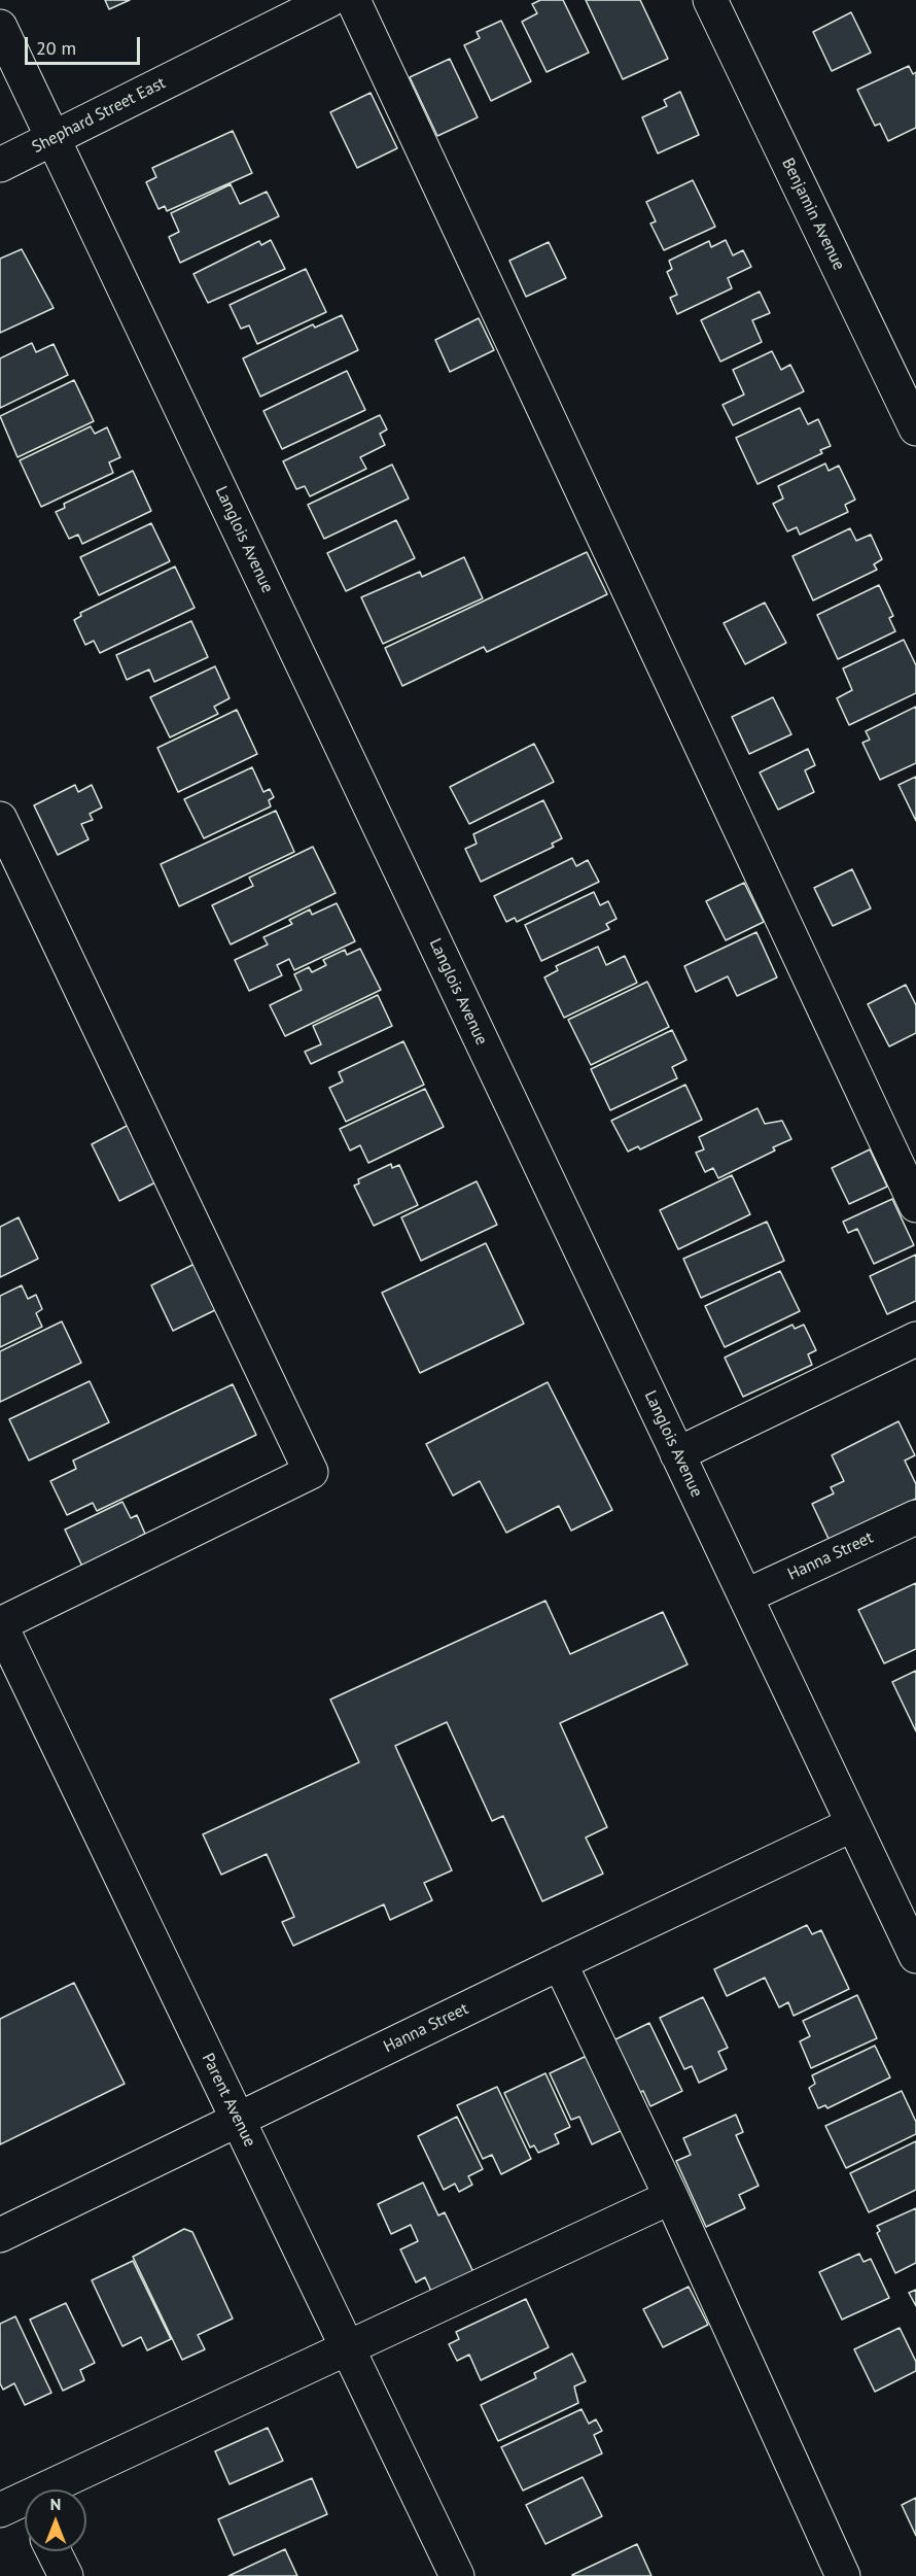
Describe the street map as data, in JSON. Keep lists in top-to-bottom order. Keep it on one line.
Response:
{"streets":{"street":["Shephard Street East","Benjamin Avenue","Langlois Avenue","Hanna Street","Parent Avenue"]},"crossings":[["Shephard Street East","Langlois Avenue"],["Langlois Avenue","Hanna Street"],["Hanna Street","Parent Avenue"]],"scale_bar":"20 m","north":"top"}
